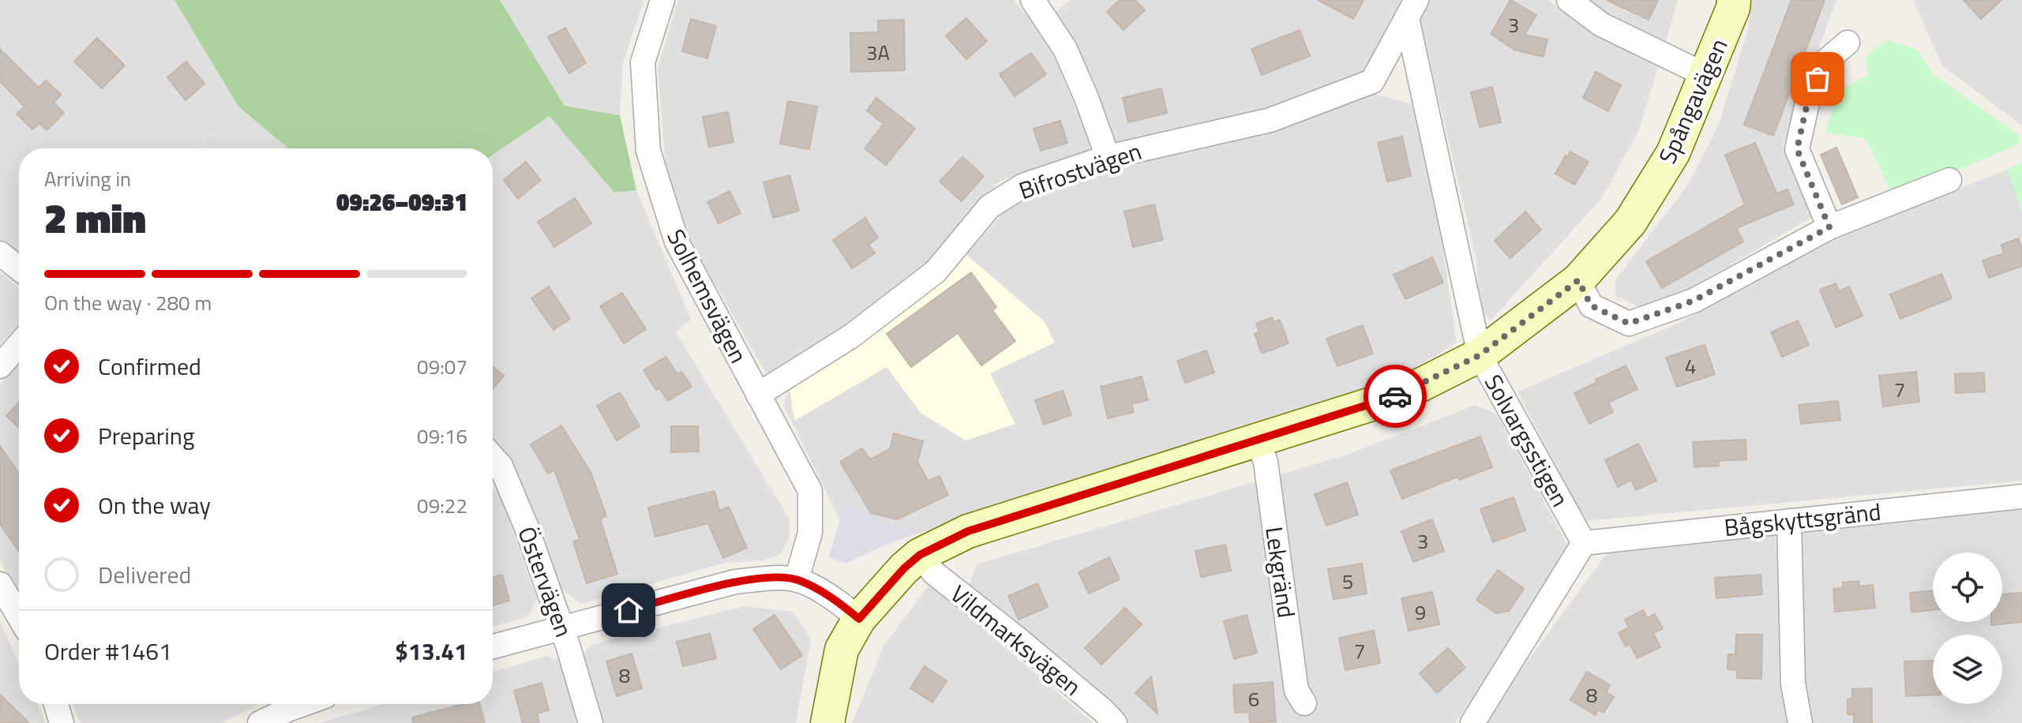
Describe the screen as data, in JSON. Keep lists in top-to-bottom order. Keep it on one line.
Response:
{"streets":{"street":["Spångavägen","Bifrostvägen","Solhemsvägen","Solvargsstigen","Bågskyttsgränd","Lekgränd","Östervägen","Vildmarksvägen"]},"crossings":[["Spångavägen","Solvargsstigen"],["Spångavägen","Lekgränd"],["Spångavägen","Vildmarksvägen"],["Bifrostvägen","Solhemsvägen"],["Bifrostvägen","Solvargsstigen"],["Solvargsstigen","Bågskyttsgränd"]],"house_numbers":["3","3A","4","7","3","5","9","7","8","8","6"],"page":{"heading":["2 min","Arriving in","09:26–09:31"],"panel":["Order #1461","$13.41"],"bar":"On the way · 280 m","list":[["Confirmed","09:07"],["Preparing","09:16"],["On the way","09:22"],"Delivered"]}}
